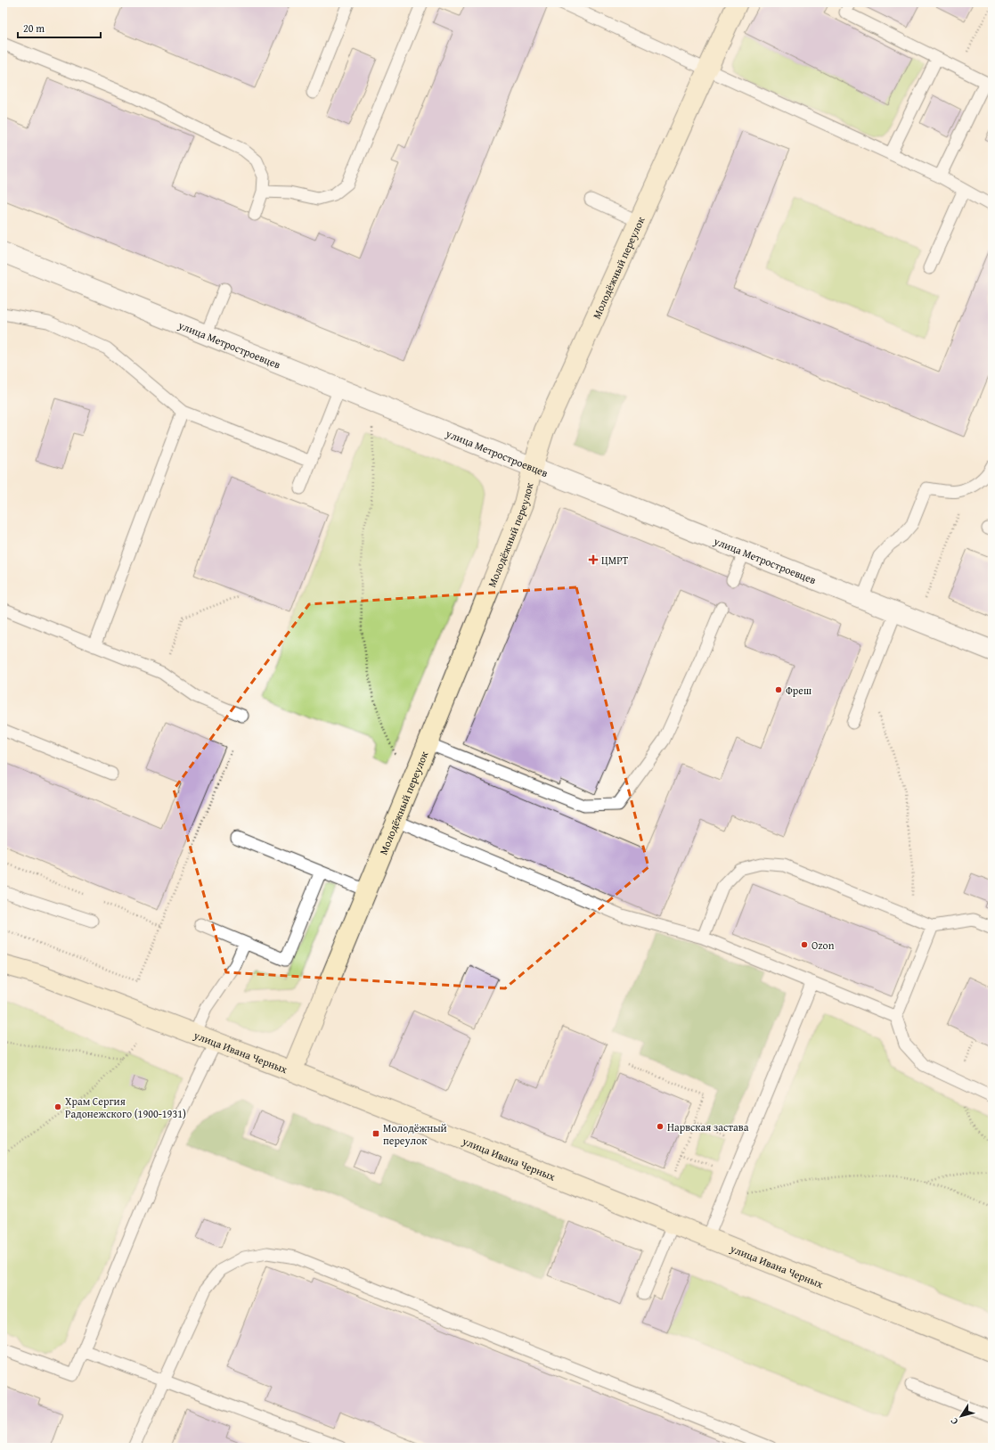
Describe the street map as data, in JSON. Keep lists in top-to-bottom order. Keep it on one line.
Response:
{"streets":{"street":["Молодёжный переулок","улица Метростроевцев","улица Ивана Черных"]},"crossings":[["Молодёжный переулок","улица Метростроевцев"],["Молодёжный переулок","улица Ивана Черных"]],"places":{"health":["ЦМРТ"],"other":["Фреш","Ozon","Храм Сергия Радонежского (1900-1931)","Нарвская застава"],"transit":["Молодёжный переулок"]},"scale_bar":"20 m","north":"bottom left"}
